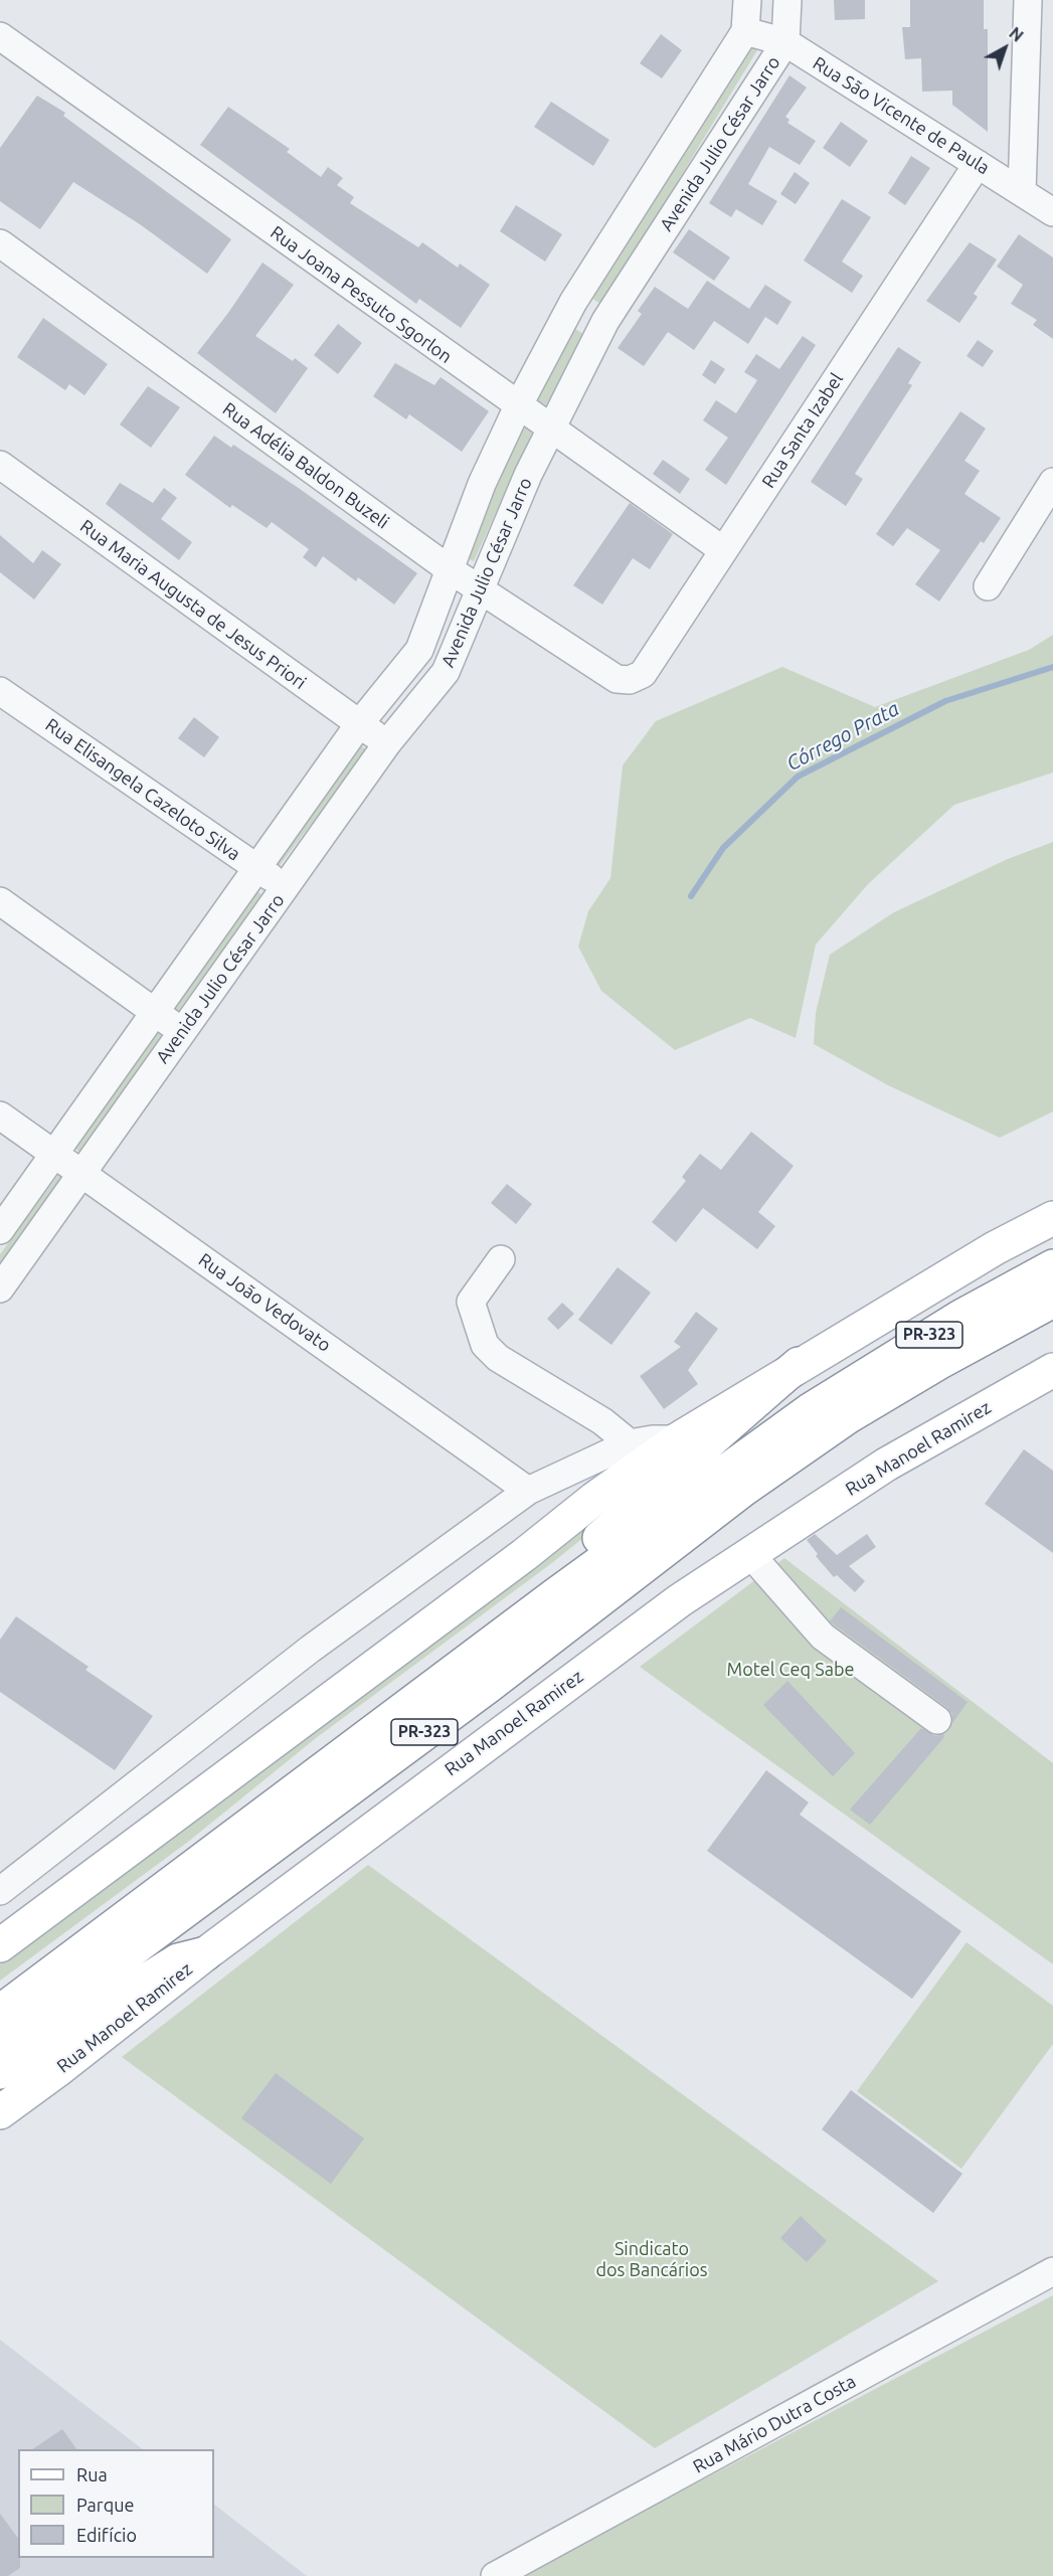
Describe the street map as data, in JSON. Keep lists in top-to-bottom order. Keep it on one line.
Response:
{"streets":{"main road":["PR-323","Rua Manoel Ramirez"],"street":["Rua São Vicente de Paula","Avenida Julio César Jarro","Rua Joana Pessuto Sgorlon","Rua Santa Izabel","Rua Adélia Baldon Buzeli","Rua Maria Augusta de Jesus Priori","Rua Elisangela Cazeloto Silva","Rua João Vedovato","Rua Mário Dutra Costa"]},"crossings":[["Rua São Vicente de Paula","Avenida Julio César Jarro"],["Rua São Vicente de Paula","Rua Santa Izabel"],["Avenida Julio César Jarro","Rua Joana Pessuto Sgorlon"],["Avenida Julio César Jarro","Rua Adélia Baldon Buzeli"],["Avenida Julio César Jarro","Rua Maria Augusta de Jesus Priori"],["Avenida Julio César Jarro","Rua Elisangela Cazeloto Silva"],["Avenida Julio César Jarro","Rua João Vedovato"],["Rua Joana Pessuto Sgorlon","Rua Santa Izabel"],["Rua Santa Izabel","Rua Adélia Baldon Buzeli"]],"water":["Córrego Prata"],"parks":["Motel Ceq Sabe","Sindicato dos Bancários"],"legend":["Rua","Parque","Edifício"],"north":"top right"}
